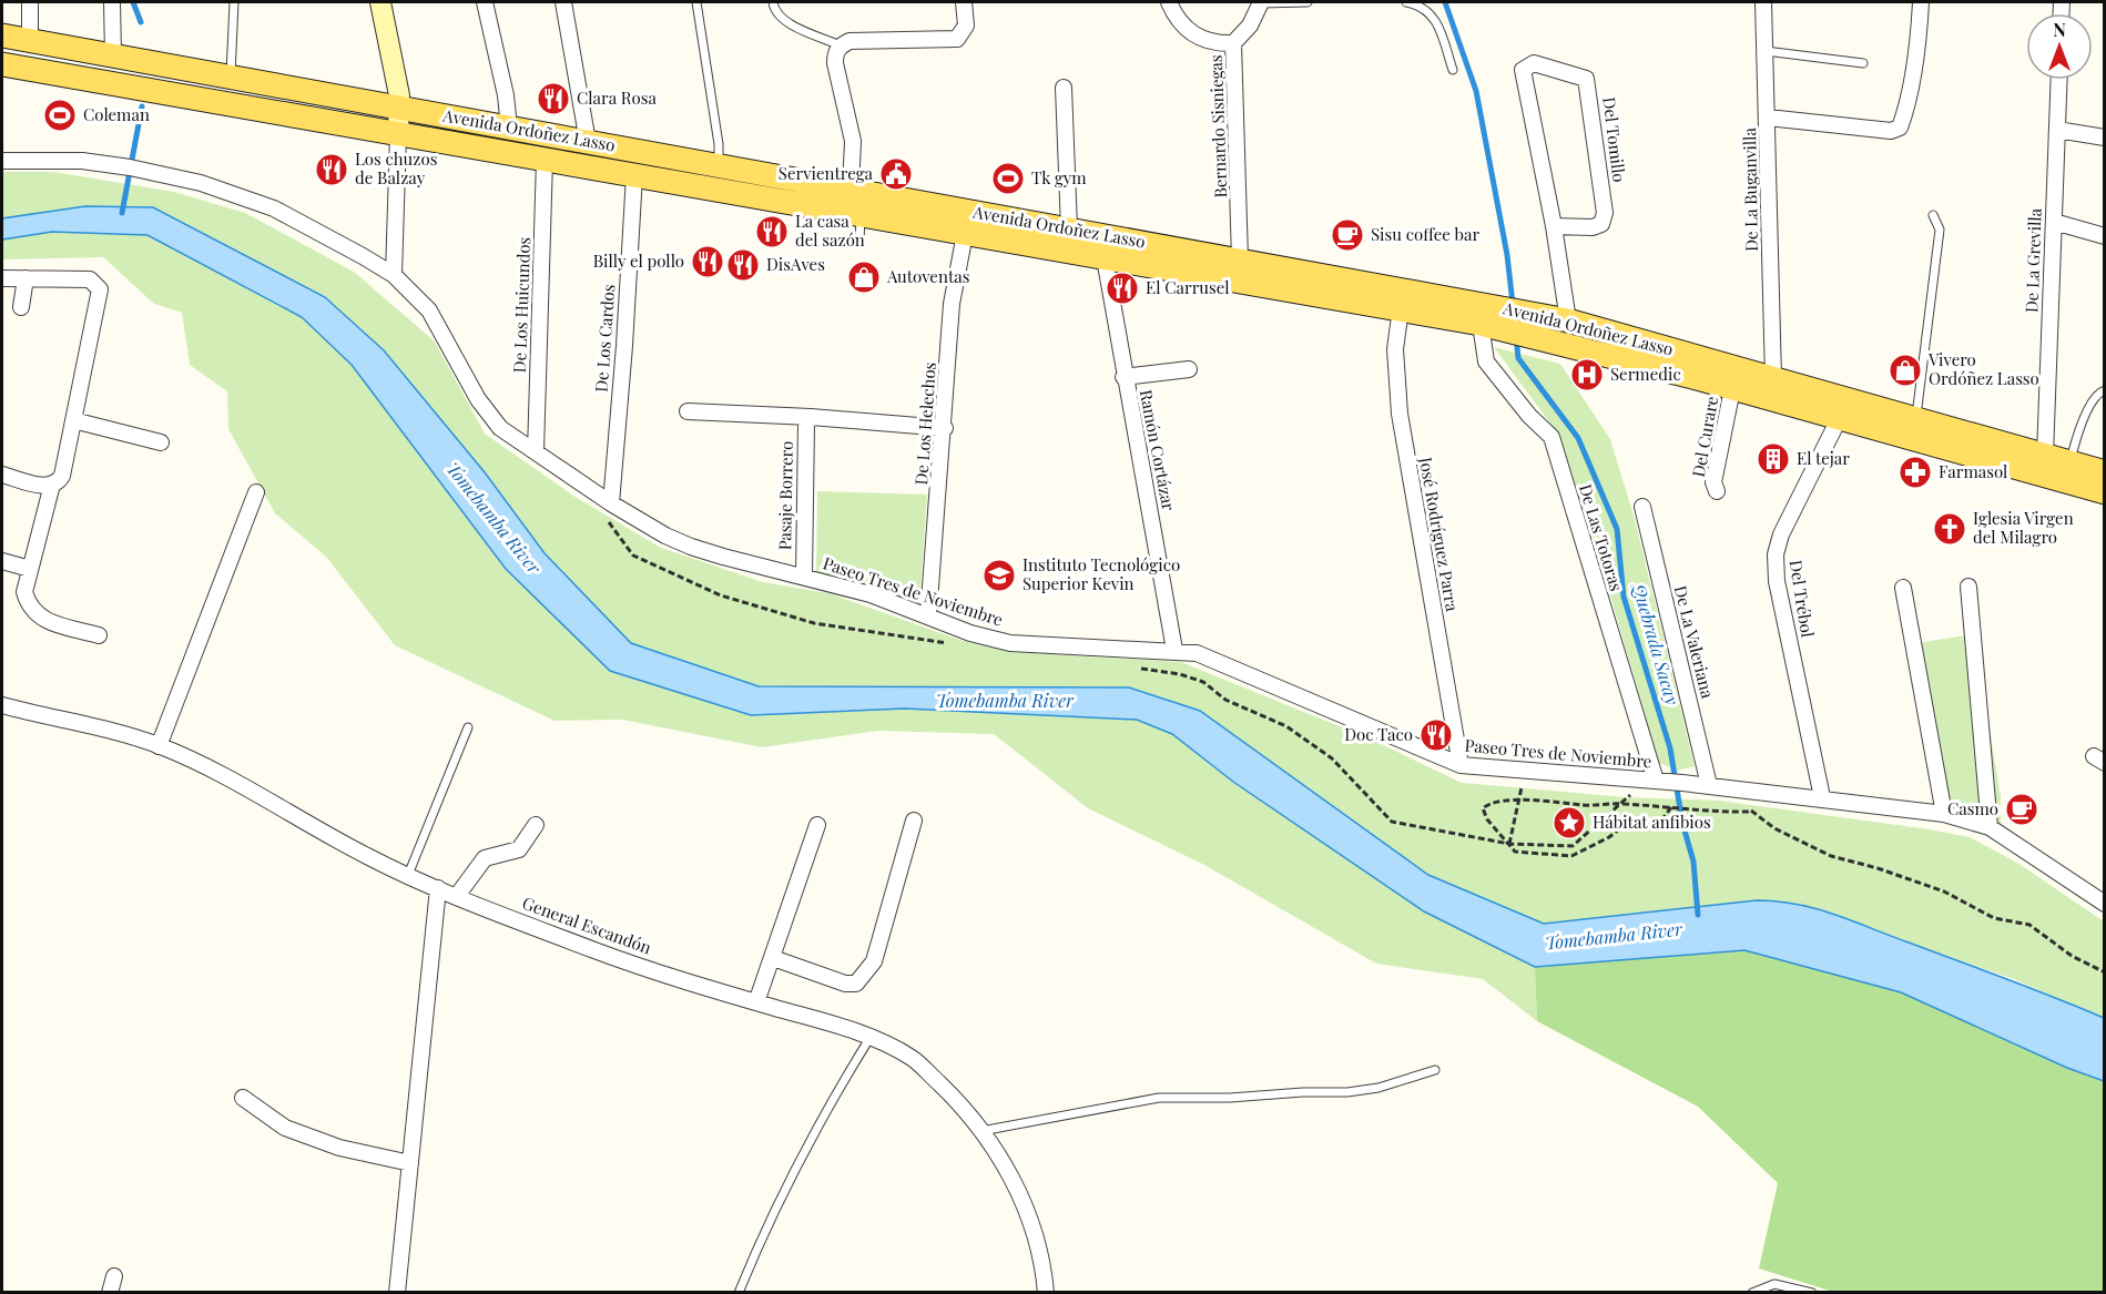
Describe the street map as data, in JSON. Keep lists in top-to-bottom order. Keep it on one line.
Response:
{"streets":{"main road":["Avenida Ordoñez Lasso"],"street":["Bernardo Sisniegas","Del Tomillo","De La Buganvilla","De La Grevilla","De Los Huicundos","De Los Cardos","De Los Helechos","Del Curare","Ramón Cortázar","Pasaje Borrero","José Rodríguez Parra","De Las Totoras","Paseo Tres de Noviembre","Del Trébol","De La Valeriana","General Escandón"]},"crossings":[["Bernardo Sisniegas","Avenida Ordoñez Lasso"],["Avenida Ordoñez Lasso","Del Tomillo"],["Avenida Ordoñez Lasso","De La Buganvilla"],["Avenida Ordoñez Lasso","De La Grevilla"],["Avenida Ordoñez Lasso","De Los Huicundos"],["Avenida Ordoñez Lasso","De Los Cardos"],["Avenida Ordoñez Lasso","De Los Helechos"],["Avenida Ordoñez Lasso","Del Curare"],["Avenida Ordoñez Lasso","Ramón Cortázar"],["Avenida Ordoñez Lasso","José Rodríguez Parra"],["Avenida Ordoñez Lasso","De Las Totoras"],["Avenida Ordoñez Lasso","Del Trébol"],["De Los Huicundos","Paseo Tres de Noviembre"],["De Los Cardos","Paseo Tres de Noviembre"],["De Los Helechos","Paseo Tres de Noviembre"],["Ramón Cortázar","Paseo Tres de Noviembre"],["Pasaje Borrero","Paseo Tres de Noviembre"],["José Rodríguez Parra","Paseo Tres de Noviembre"],["De Las Totoras","Paseo Tres de Noviembre"],["Paseo Tres de Noviembre","Del Trébol"],["Paseo Tres de Noviembre","De La Valeriana"]],"water":["Tomebamba River","Quebrada Sacay"],"places":{"restaurant":["Clara Rosa","Los chuzos de Balzay","La casa del sazón","Billy el pollo","DisAves","El Carrusel","Doc Taco"],"sports":["Coleman","Tk gym"],"public building":["Servientrega"],"cafe":["Sisu coffee bar","Casmo"],"shop":["Autoventas","Vivero Ordóñez Lasso"],"hospital":["Sermedic"],"building":["El tejar"],"pharmacy":["Farmasol"],"church":["Iglesia Virgen del Milagro"],"school or university":["Instituto Tecnológico Superior Kevin"],"place":["Hábitat anfibios"]},"north":"top"}
